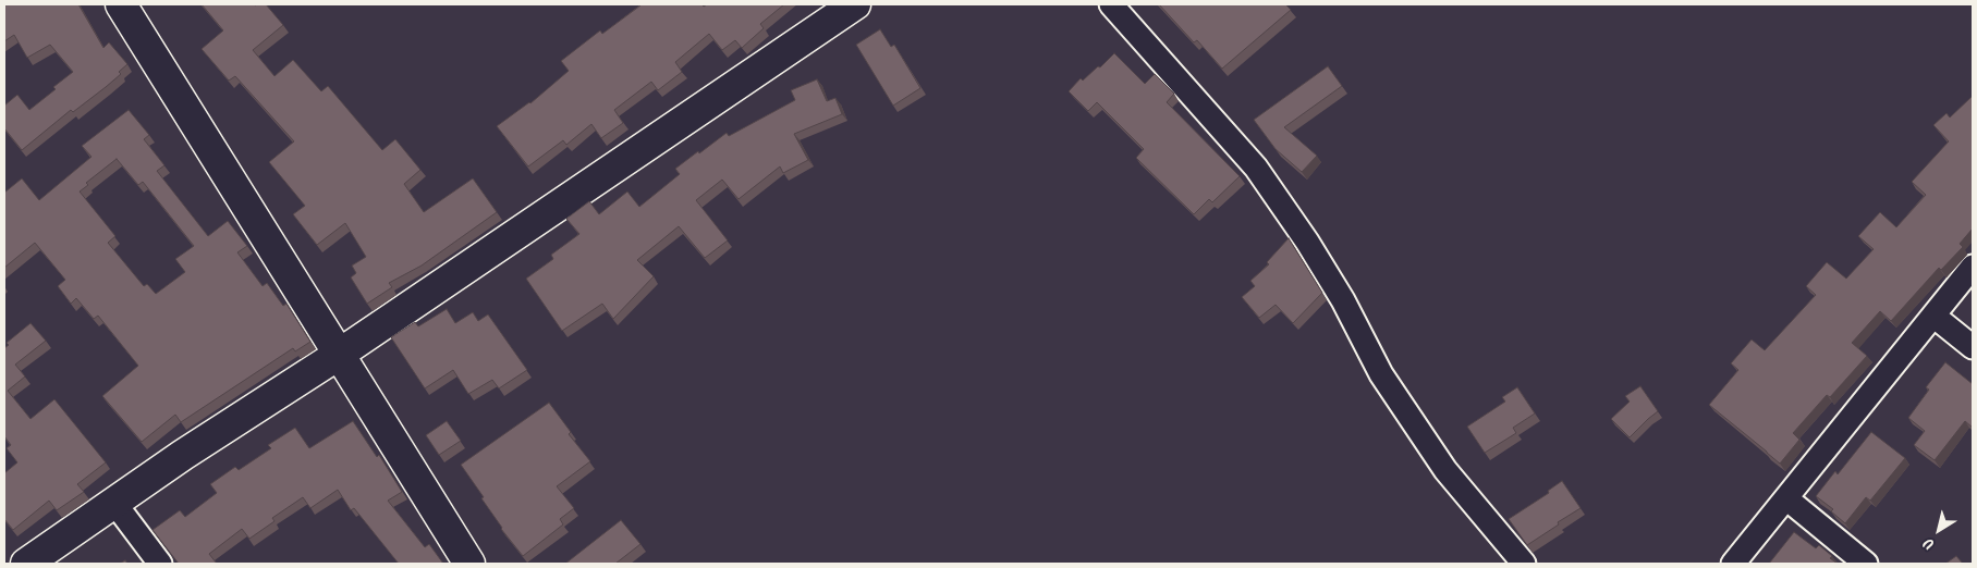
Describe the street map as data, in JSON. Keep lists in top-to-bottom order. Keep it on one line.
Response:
{"north":"bottom left"}
